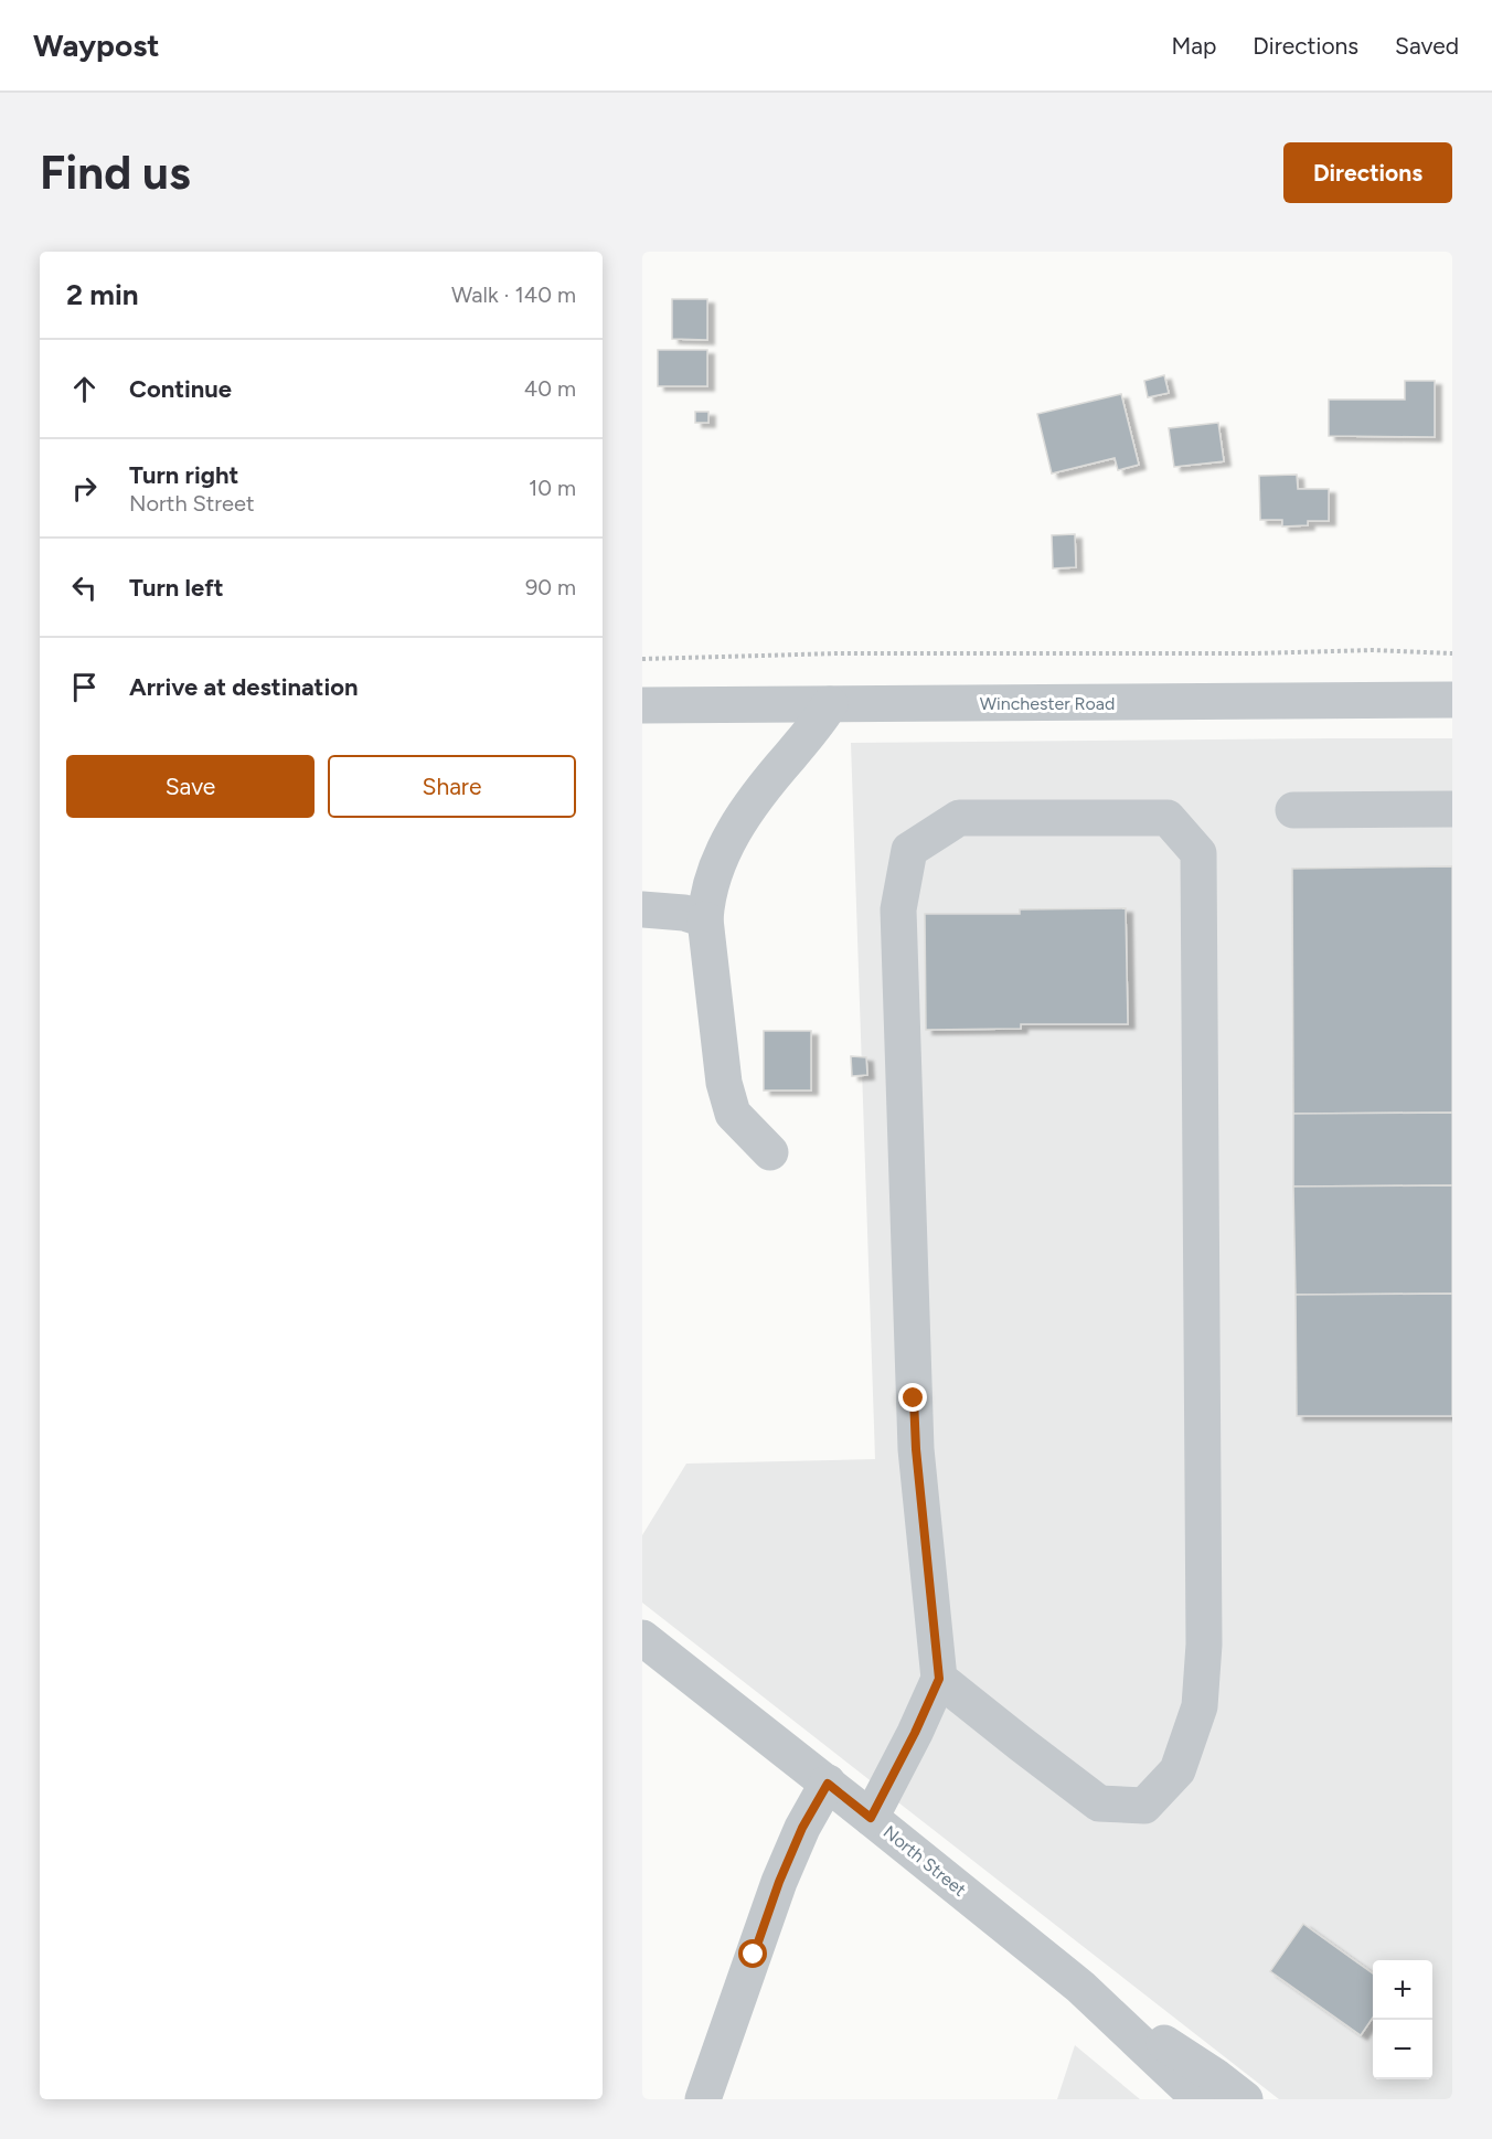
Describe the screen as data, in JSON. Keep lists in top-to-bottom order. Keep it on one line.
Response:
{"streets":{"street":["Winchester Road","North Street"]},"page":{"header":"Waypost","nav":["Map","Directions","Saved"],"buttons":["Directions",["Save","Share"]],"title":"Find us","heading":["2 min","Walk · 140 m"],"list":[["Continue","40 m"],["Turn right","North Street","10 m"],["Turn left","90 m"],"Arrive at destination"],"map_buttons":["+","−"]}}
